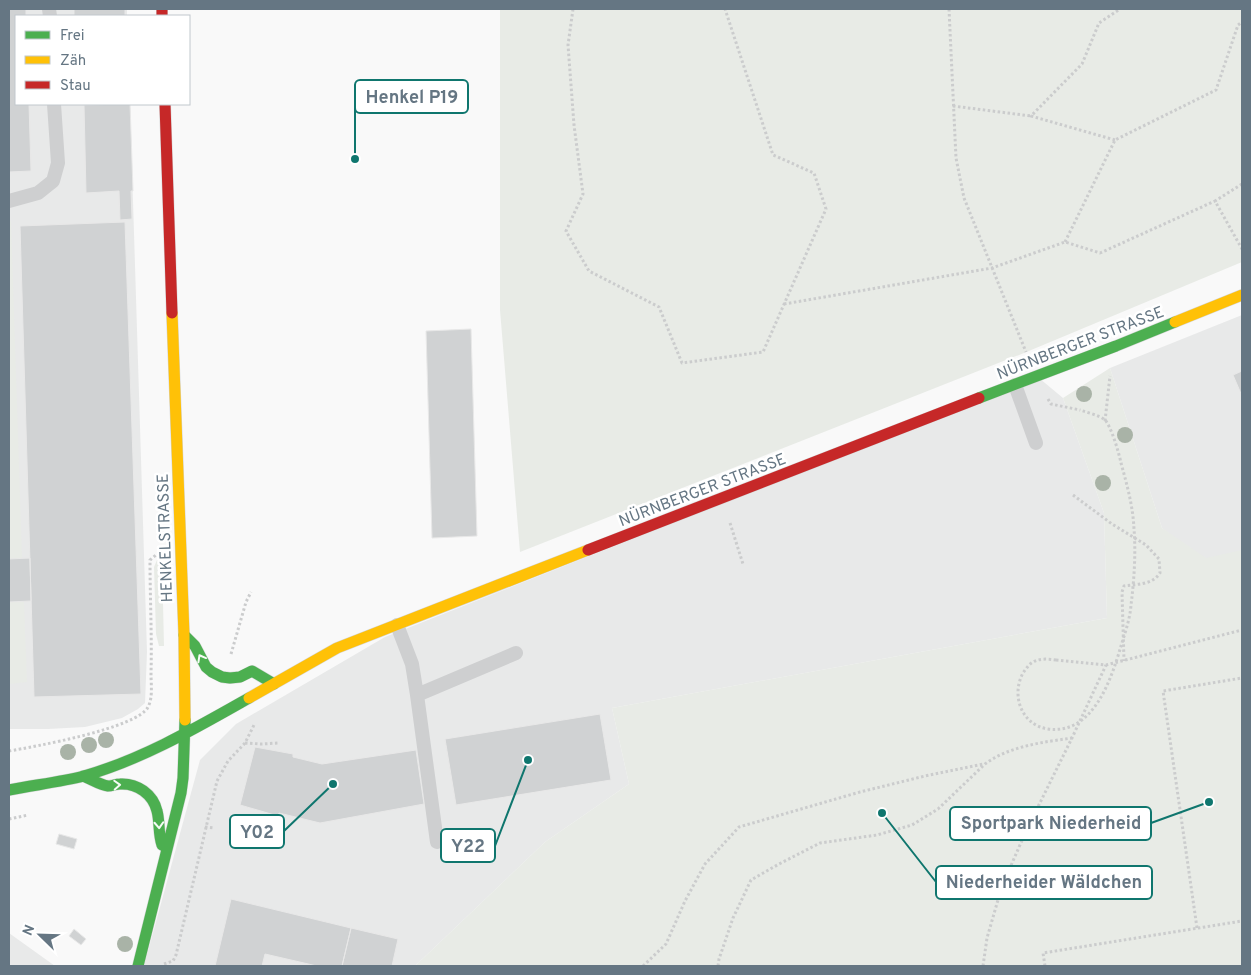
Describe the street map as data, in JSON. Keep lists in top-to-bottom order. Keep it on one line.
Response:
{"streets":{"main road":["NÜRNBERGER STRASSE","HENKELSTRASSE"]},"crossings":[["NÜRNBERGER STRASSE","HENKELSTRASSE"]],"places":["Henkel P19","Y22","Y02","Sportpark Niederheid","Niederheider Wäldchen"],"legend":["Frei","Zäh","Stau"],"north":"top left"}
